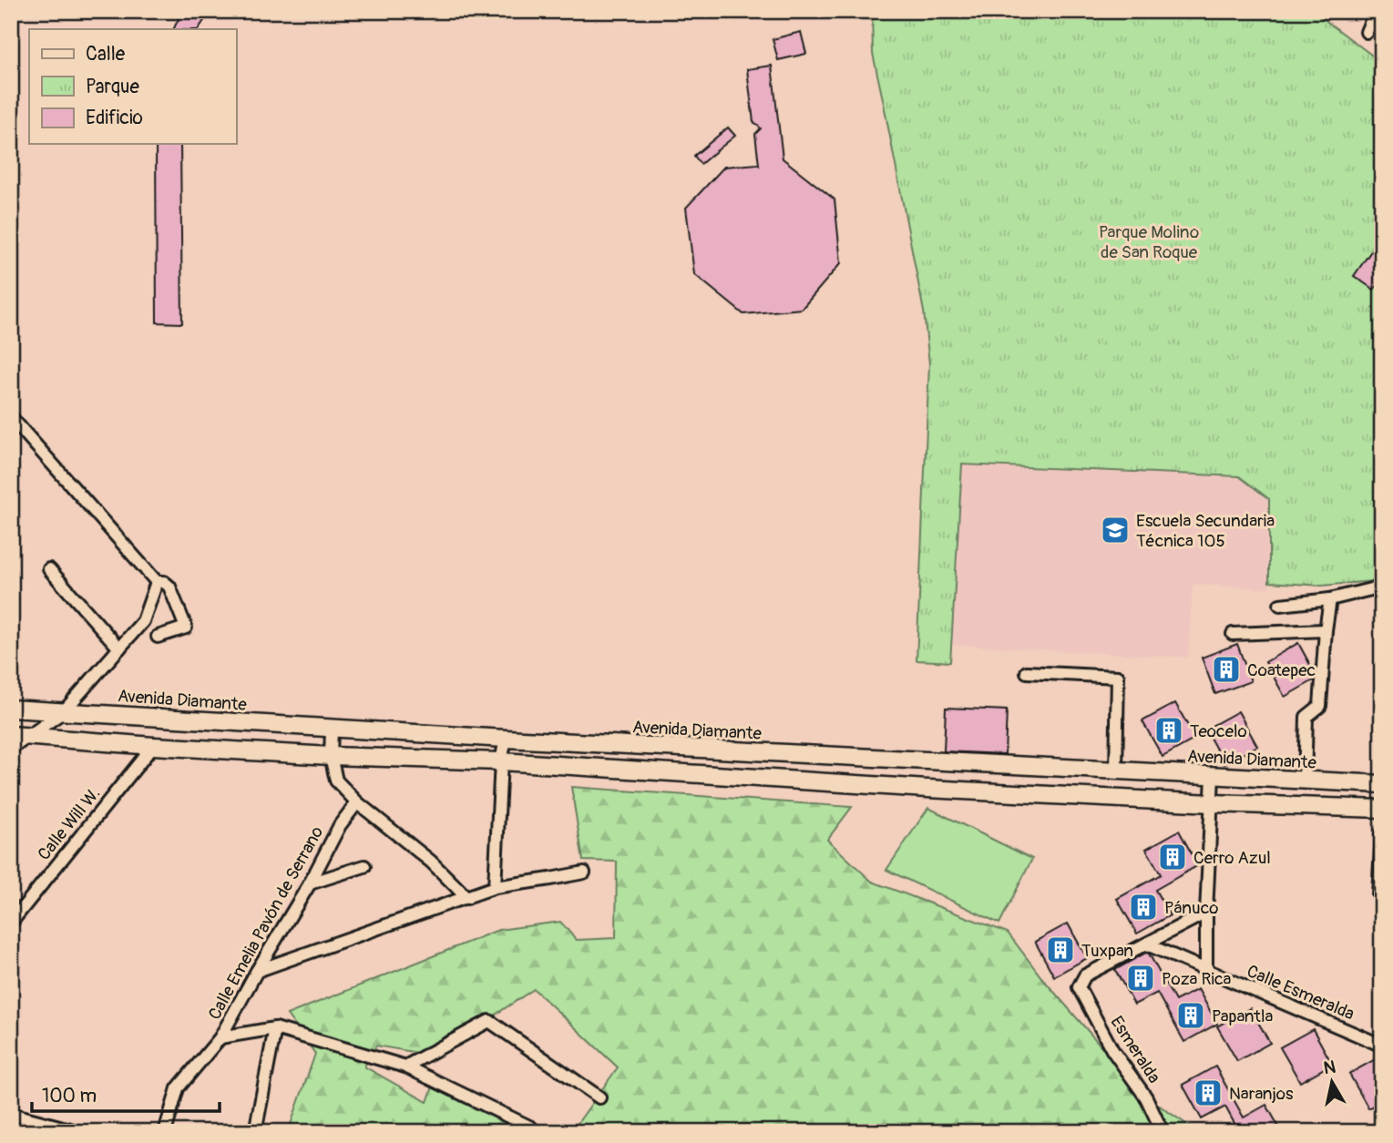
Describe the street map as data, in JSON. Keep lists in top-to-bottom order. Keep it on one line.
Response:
{"streets":{"main road":["Avenida Diamante"],"street":["Calle Will W.","Calle Emelia Pavón de Serrano","Calle Esmeralda","Esmeralda"]},"crossings":[["Calle Esmeralda","Esmeralda"]],"parks":["Parque Molino de San Roque"],"places":{"school or university":["Escuela Secundaria Técnica 105"],"building":["Coatepec","Teocelo","Cerro Azul","Pánuco","Tuxpan","Poza Rica","Papantla","Naranjos"]},"legend":["Calle","Parque","Edificio"],"scale_bar":"100 m","north":"top"}
